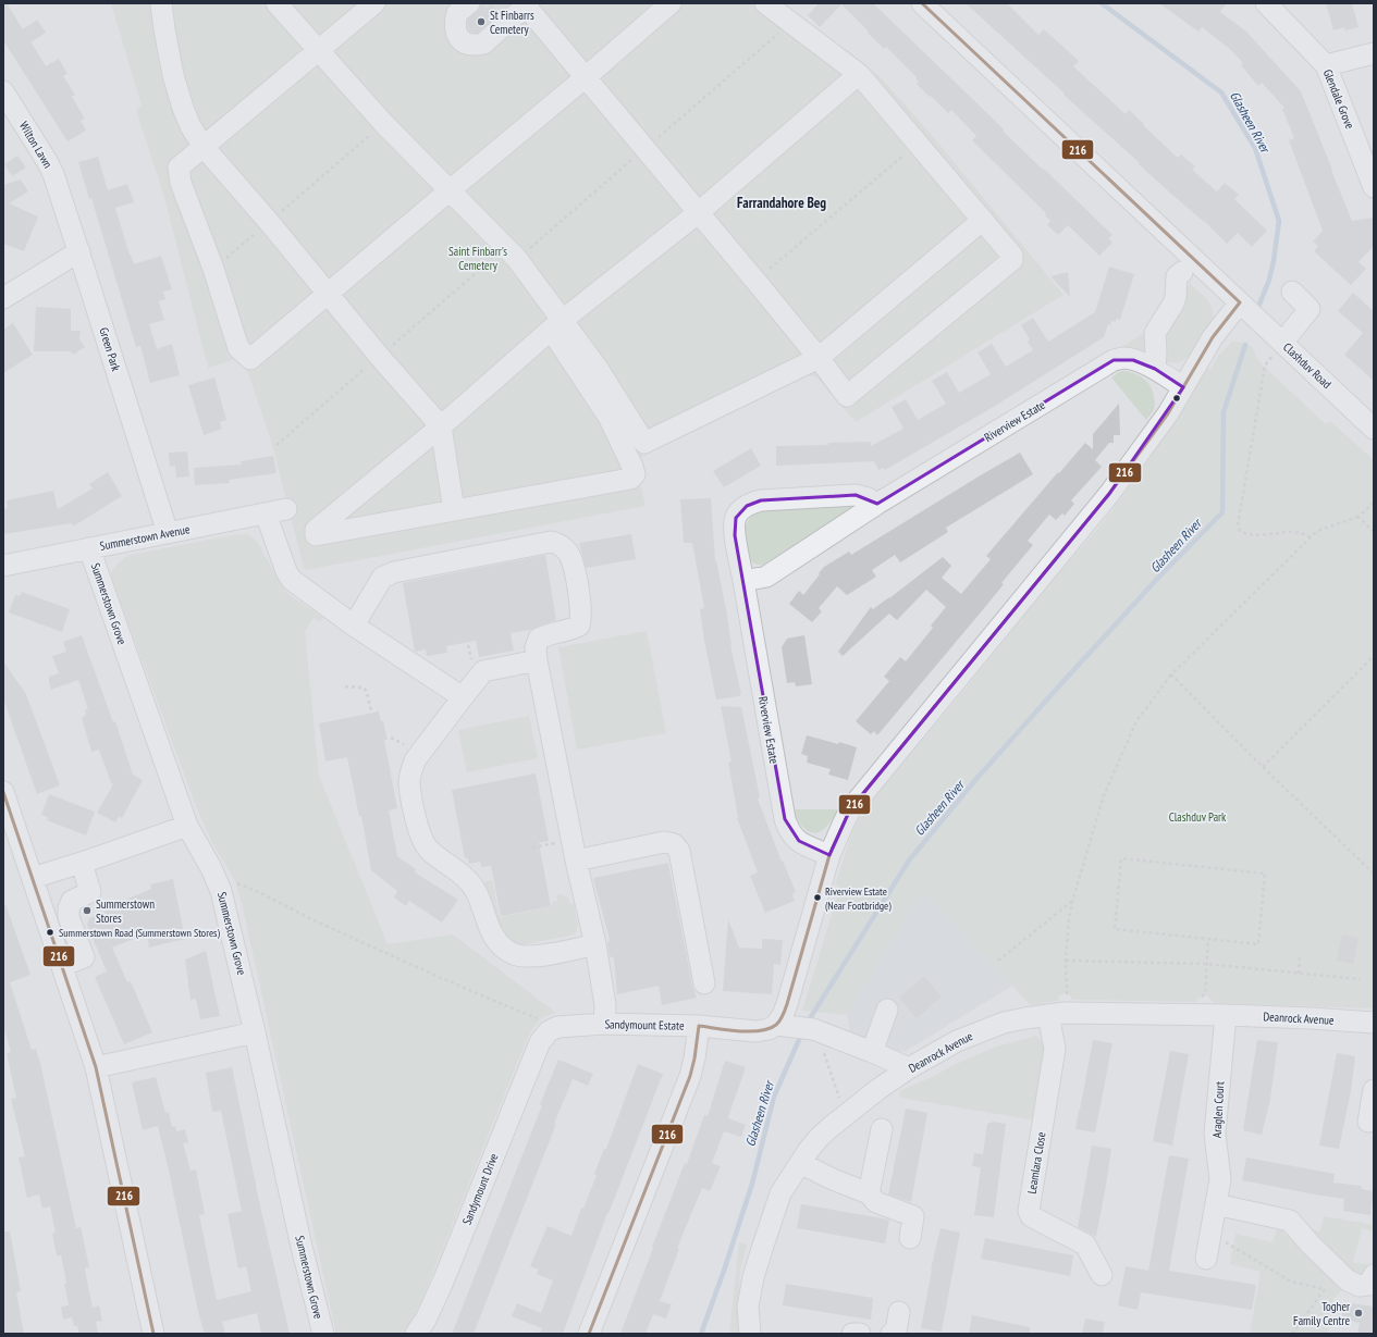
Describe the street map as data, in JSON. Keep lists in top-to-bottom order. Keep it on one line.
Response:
{"streets":{"street":["Glendale Grove","Wilton Lawn","Green Park","Clashduv Road","Riverview Estate","Summerstown Avenue","Summerstown Grove","Deanrock Avenue","Sandymount Estate","Araglen Court","Leamlara Close","Sandymount Drive"]},"crossings":[["Wilton Lawn","Green Park"],["Green Park","Summerstown Avenue"],["Summerstown Avenue","Summerstown Grove"],["Deanrock Avenue","Araglen Court"],["Deanrock Avenue","Leamlara Close"],["Sandymount Estate","Sandymount Drive"]],"districts":["Farrandahore Beg"],"water":["Glasheen River"],"parks":["Saint Finbarr's Cemetery","Clashduv Park"],"places":["St Finbarrs Cemetery","Riverview Estate (Near Footbridge)","Summerstown Stores","Summerstown Road (Summerstown Stores)","Togher Family Centre"],"lines":["transit line 216"]}
